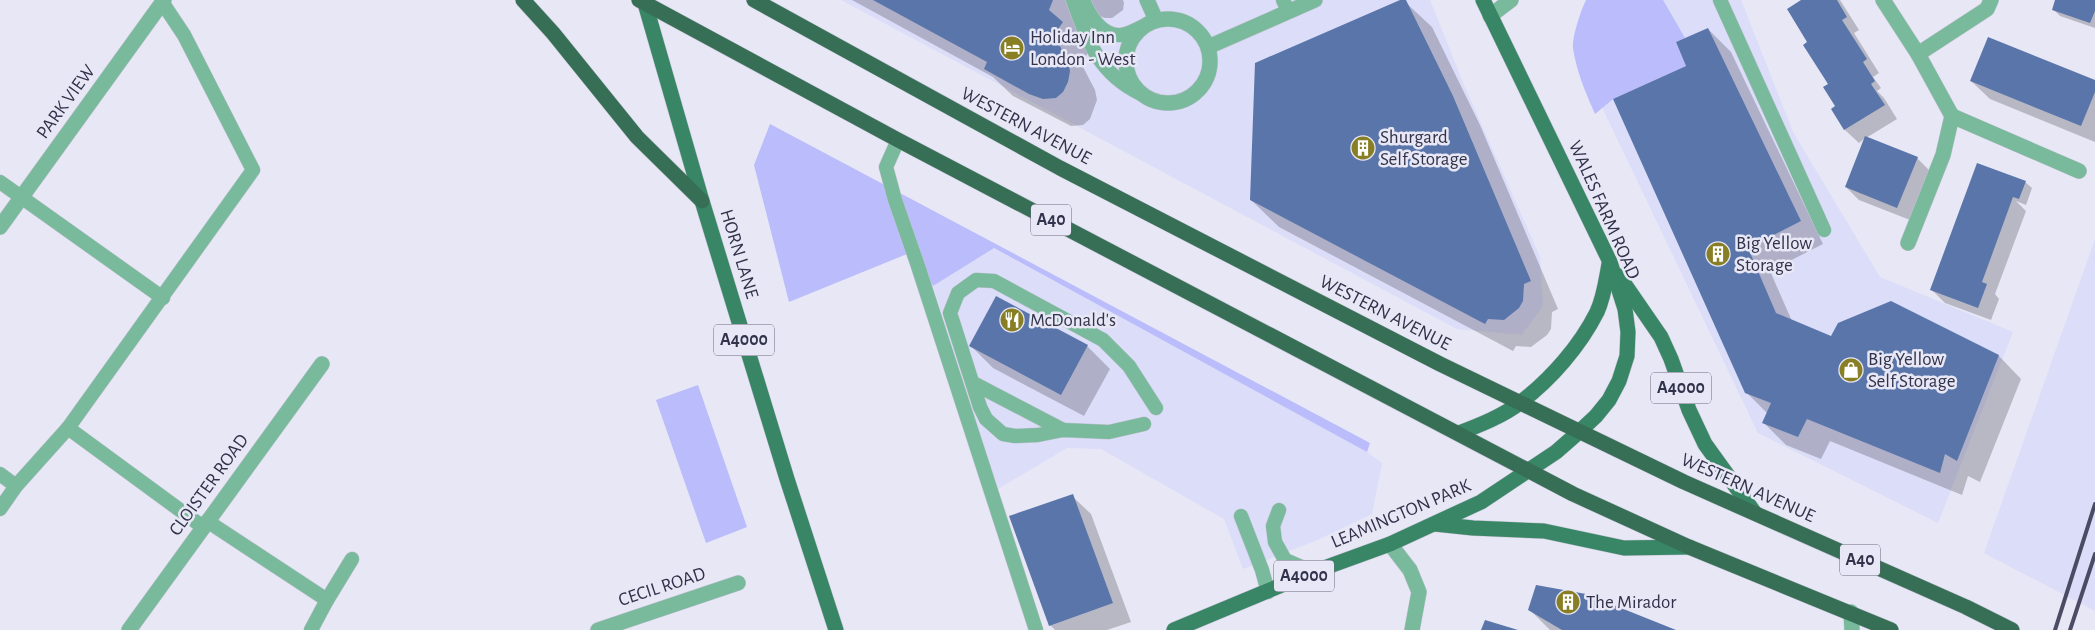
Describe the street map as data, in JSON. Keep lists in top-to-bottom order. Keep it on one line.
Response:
{"streets":{"highway":["WESTERN AVENUE","A40","A4000"],"main road":["WALES FARM ROAD","HORN LANE","LEAMINGTON PARK"],"street":["PARK VIEW","CLOISTER ROAD","CECIL ROAD"]},"crossings":[["WESTERN AVENUE","WALES FARM ROAD"],["WESTERN AVENUE","A4000"],["WALES FARM ROAD","A40"],["WALES FARM ROAD","A4000"],["WALES FARM ROAD","LEAMINGTON PARK"],["A40","HORN LANE"],["A40","LEAMINGTON PARK"],["HORN LANE","A4000"]],"places":{"hotel":["Holiday Inn London - West"],"building":["Shurgard Self Storage","Big Yellow Storage","The Mirador"],"restaurant":["McDonald's"],"shop":["Big Yellow Self Storage"]}}
